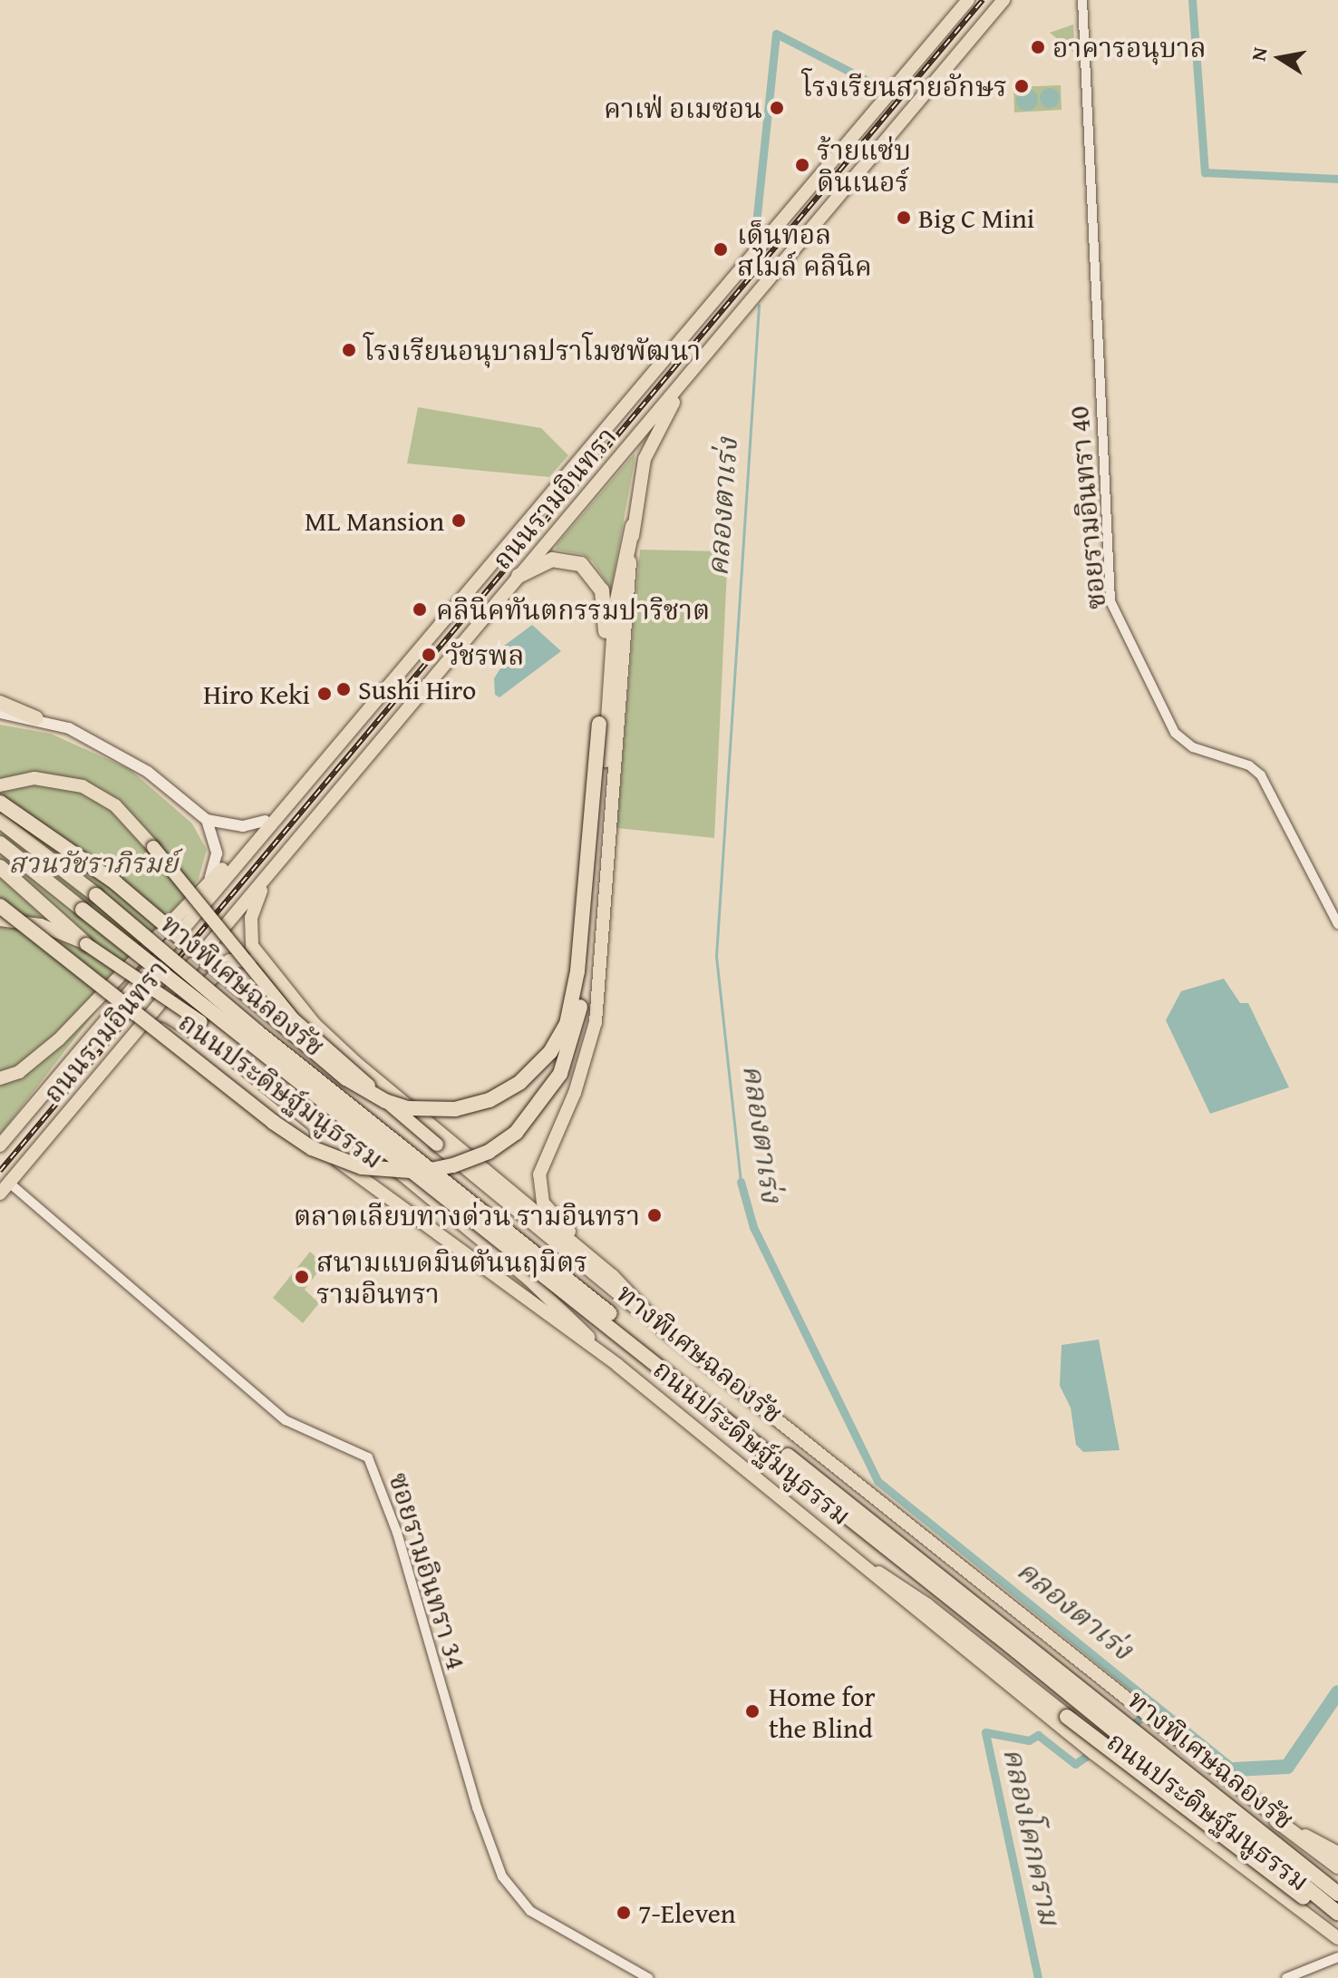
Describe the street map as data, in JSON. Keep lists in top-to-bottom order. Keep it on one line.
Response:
{"streets":{"highway":["ทางพิเศษฉลองรัช"],"main road":["ถนนรามอินทรา","ถนนประดิษฐ์มนูธรรม"],"street":["ซอยรามอินทรา 40","ซอยรามอินทรา 34"]},"crossings":[["ถนนรามอินทรา","ถนนประดิษฐ์มนูธรรม"],["ถนนรามอินทรา","ซอยรามอินทรา 34"]],"water":["คลองตาเร่ง","คลองโคกคราม"],"parks":["สวนวัชราภิรมย์"],"places":["อาคารอนุบาล","โรงเรียนสายอักษร","คาเฟ่ อเมซอน","ร้ายแซ่บ ดินเนอร์","Big C Mini","เด็นทอล สไมล์ คลินิค","โรงเรียนอนุบาลปราโมชพัฒนา","ML Mansion","คลินิคทันตกรรมปาริชาต","วัชรพล","Sushi Hiro","Hiro Keki","ตลาดเลียบทางด่วน รามอินทรา","สนามแบดมินตันนฤมิตร รามอินทรา","Home for the Blind","7-Eleven"],"north":"left"}
